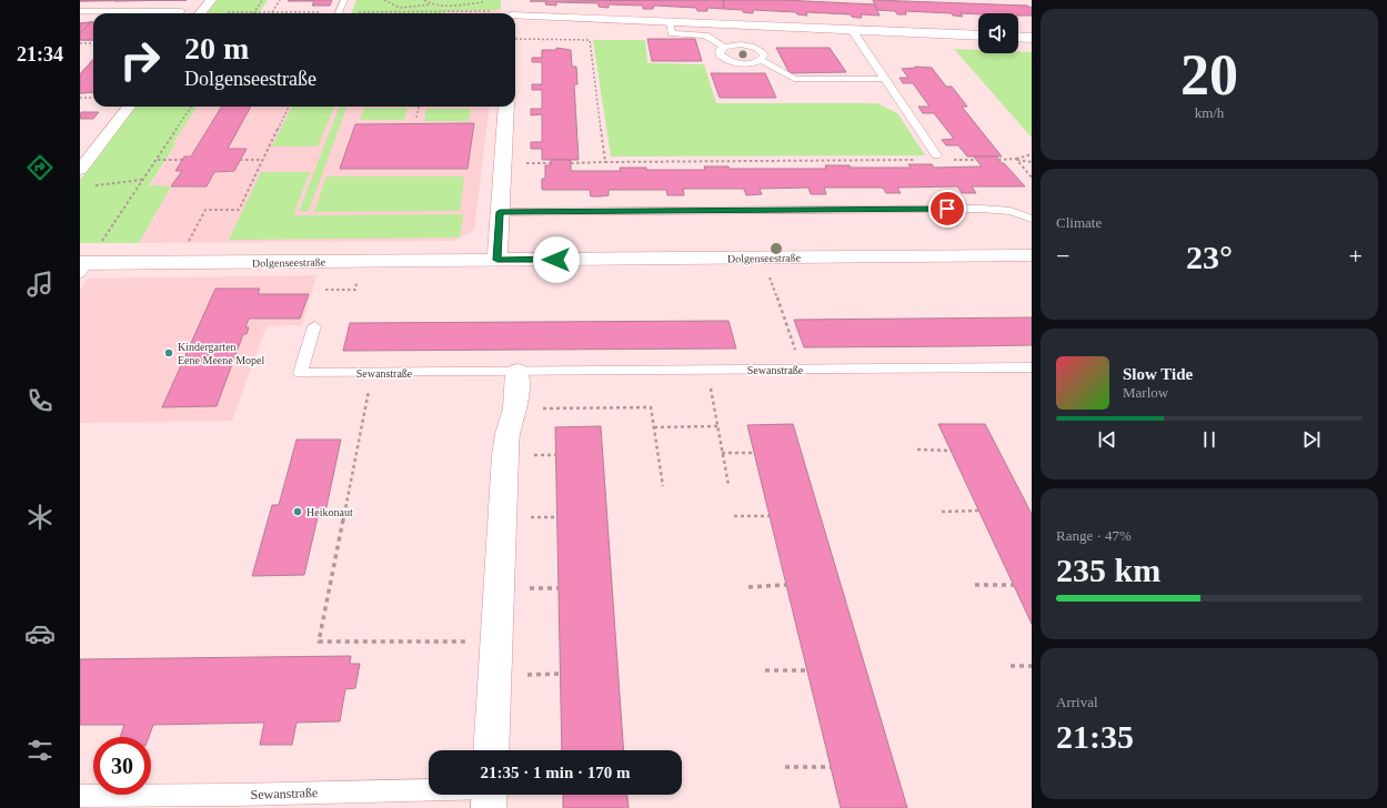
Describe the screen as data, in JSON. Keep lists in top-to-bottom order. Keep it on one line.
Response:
{"streets":{"street":["Dolgenseestraße","Sewanstraße"]},"places":["Kindergarten Eene Meene Mopel","Heikonaut"],"page":{"tabs":"21:34","tile":[["20","km/h"],"Climate",["Range · 47%","235 km"],["Arrival","21:35"]],"turn":["20 m","Dolgenseestraße"],"heat":["−","23°","+"],"song":["Slow Tide","Marlow"],"limit":"30","trip":"21:35 · 1 min · 170 m"}}
